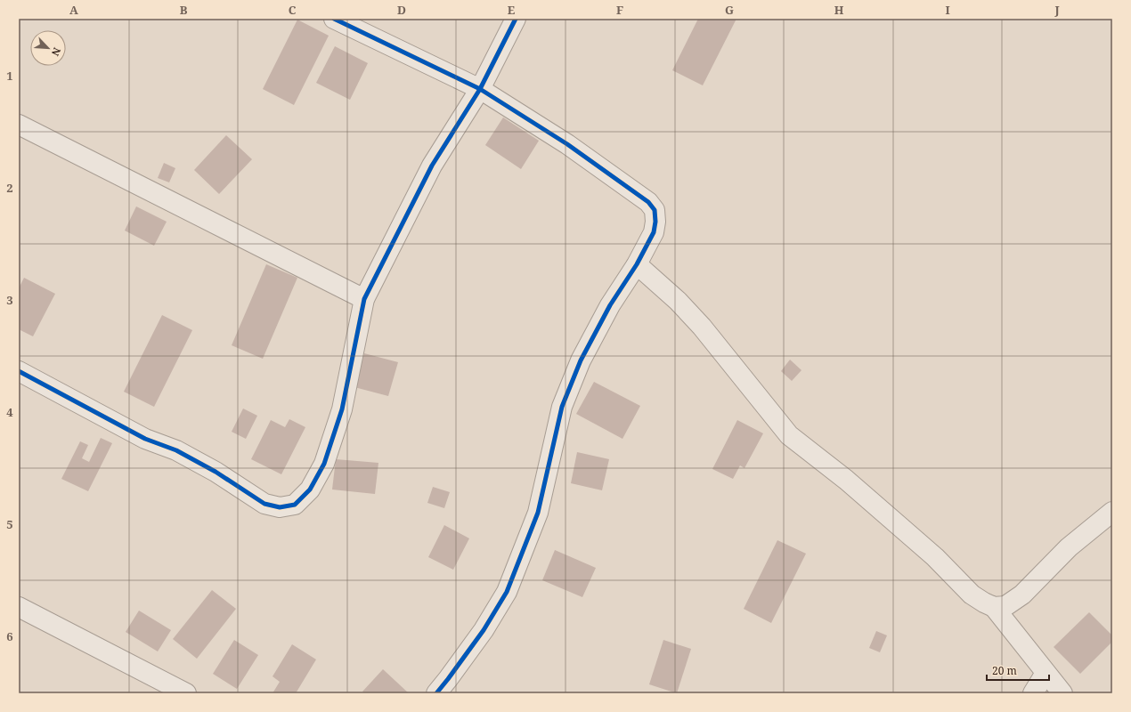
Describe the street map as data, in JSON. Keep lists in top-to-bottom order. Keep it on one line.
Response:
{"scale_bar":"20 m","north":"bottom right","grid":{"columns":["A","B","C","D","E","F","G","H","I","J"],"rows":["1","2","3","4","5","6"]}}
